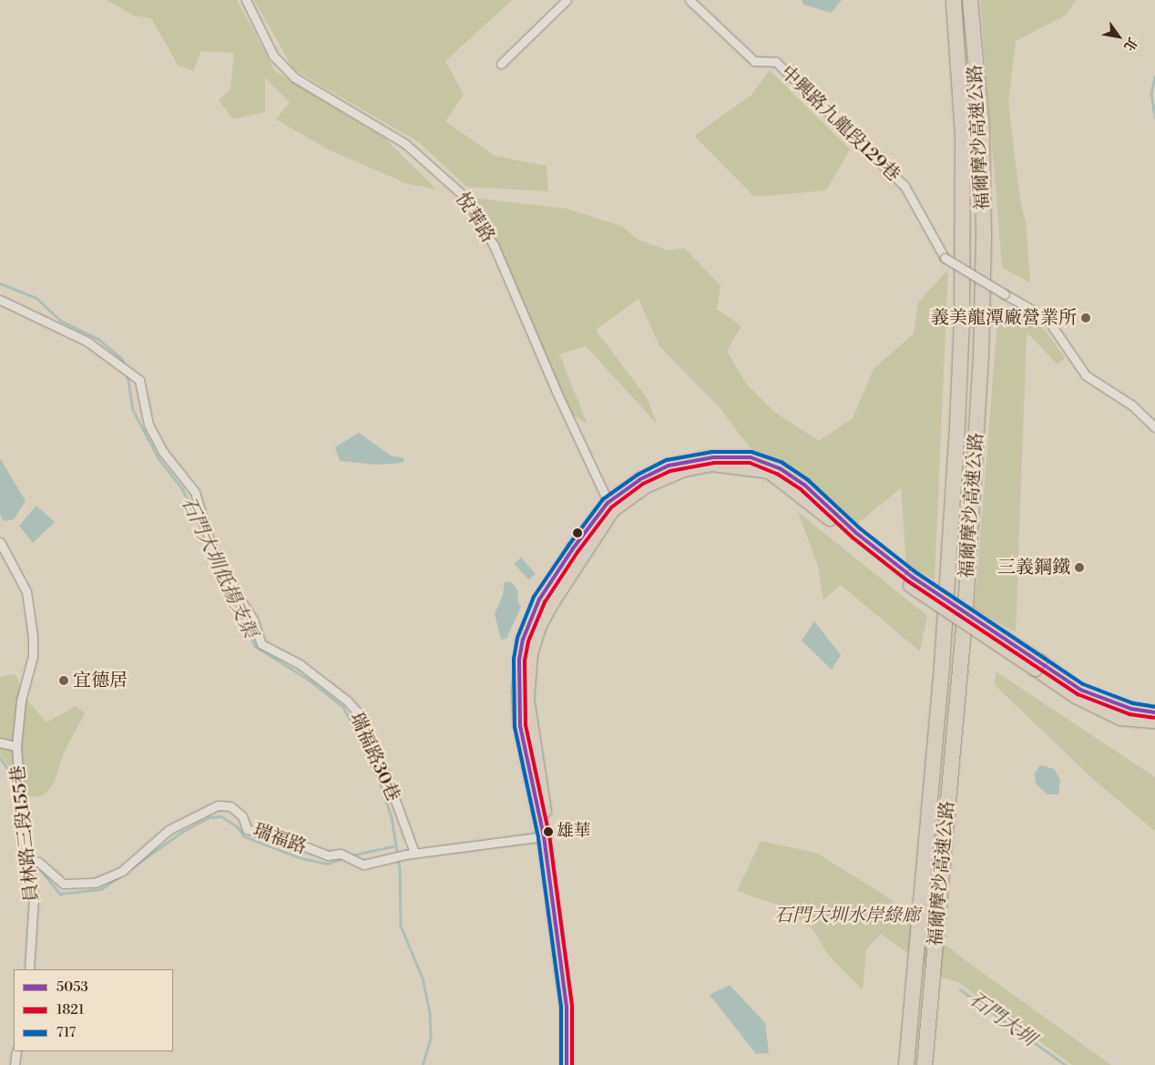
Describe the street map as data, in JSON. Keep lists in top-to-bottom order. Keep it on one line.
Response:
{"streets":{"highway":["福爾摩沙高速公路"],"street":["中興路九龍段129巷","悅華路","瑞福路30巷","員林路三段155巷","瑞福路"]},"crossings":[["瑞福路30巷","瑞福路"],["員林路三段155巷","瑞福路"]],"water":["石門大圳低揚支渠","石門大圳"],"parks":["石門大圳水岸綠廊"],"places":["義美龍潭廠營業所","三義鋼鐵","宜德居","雄華"],"lines":["transit line 717","transit line 5053","transit line 1821"],"legend":["5053","1821","717"],"north":"bottom right"}
